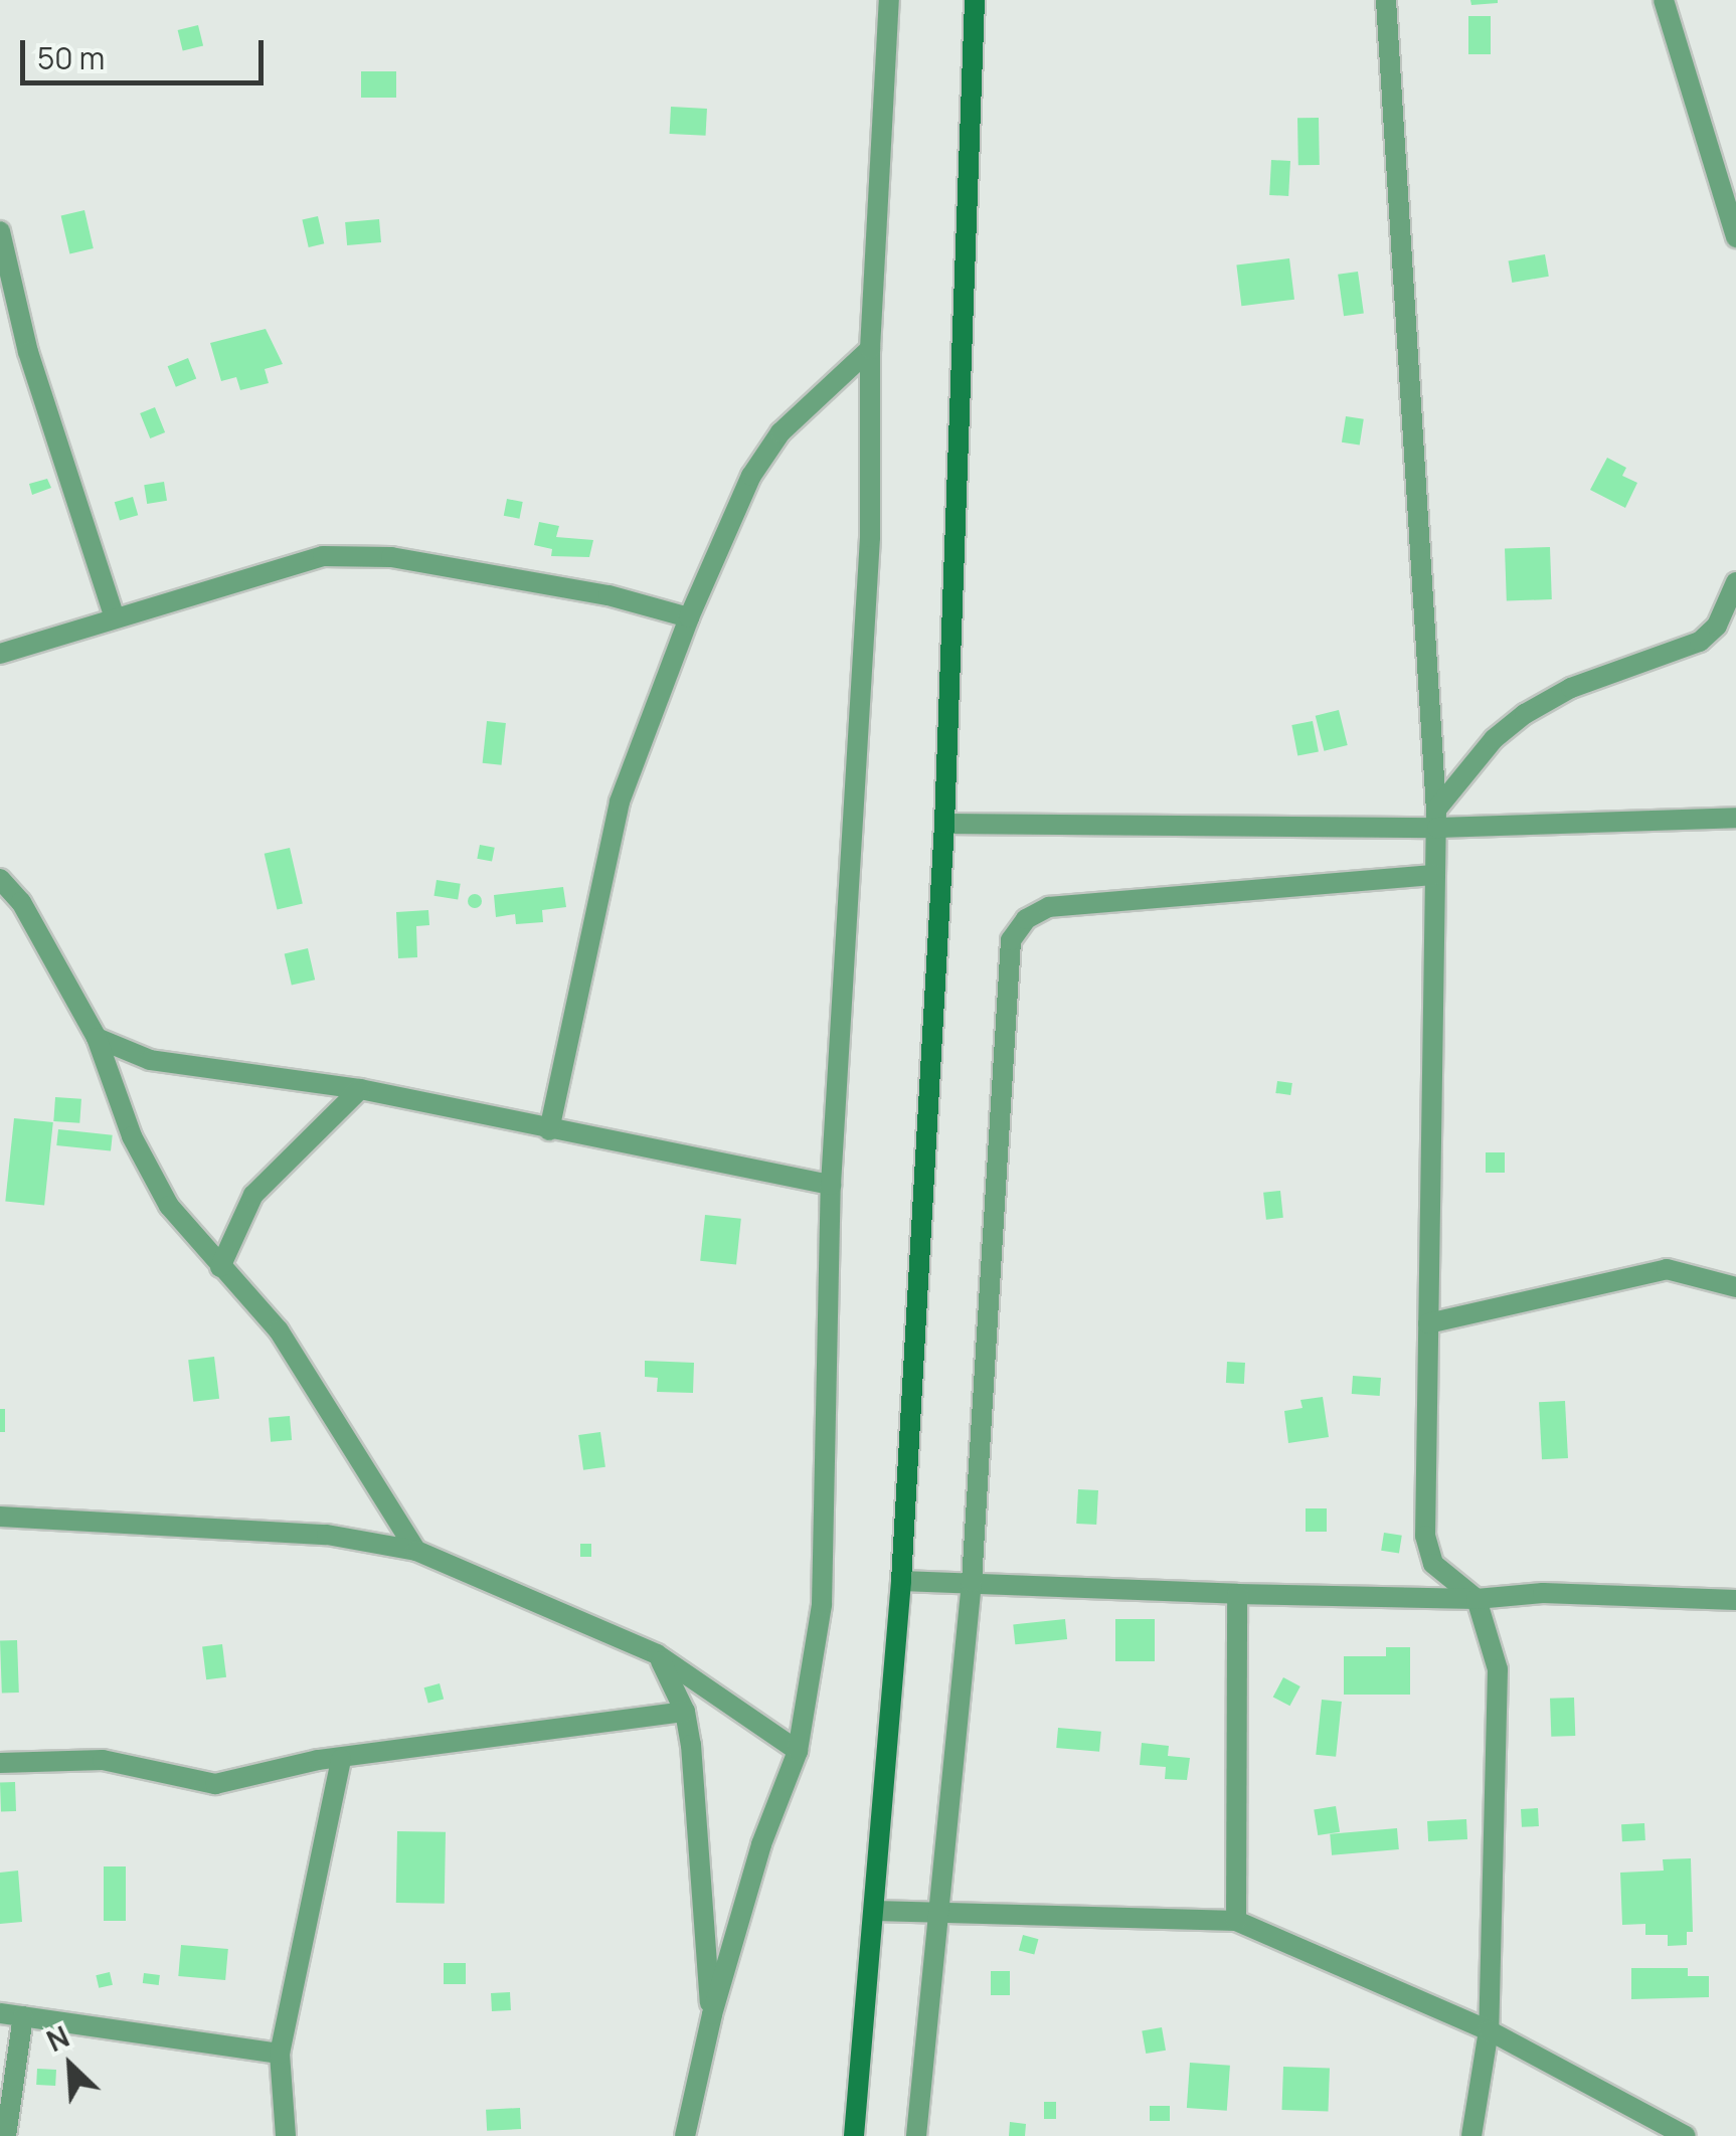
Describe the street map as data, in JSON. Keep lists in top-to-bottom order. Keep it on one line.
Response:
{"scale_bar":"50 m","north":"top left"}
